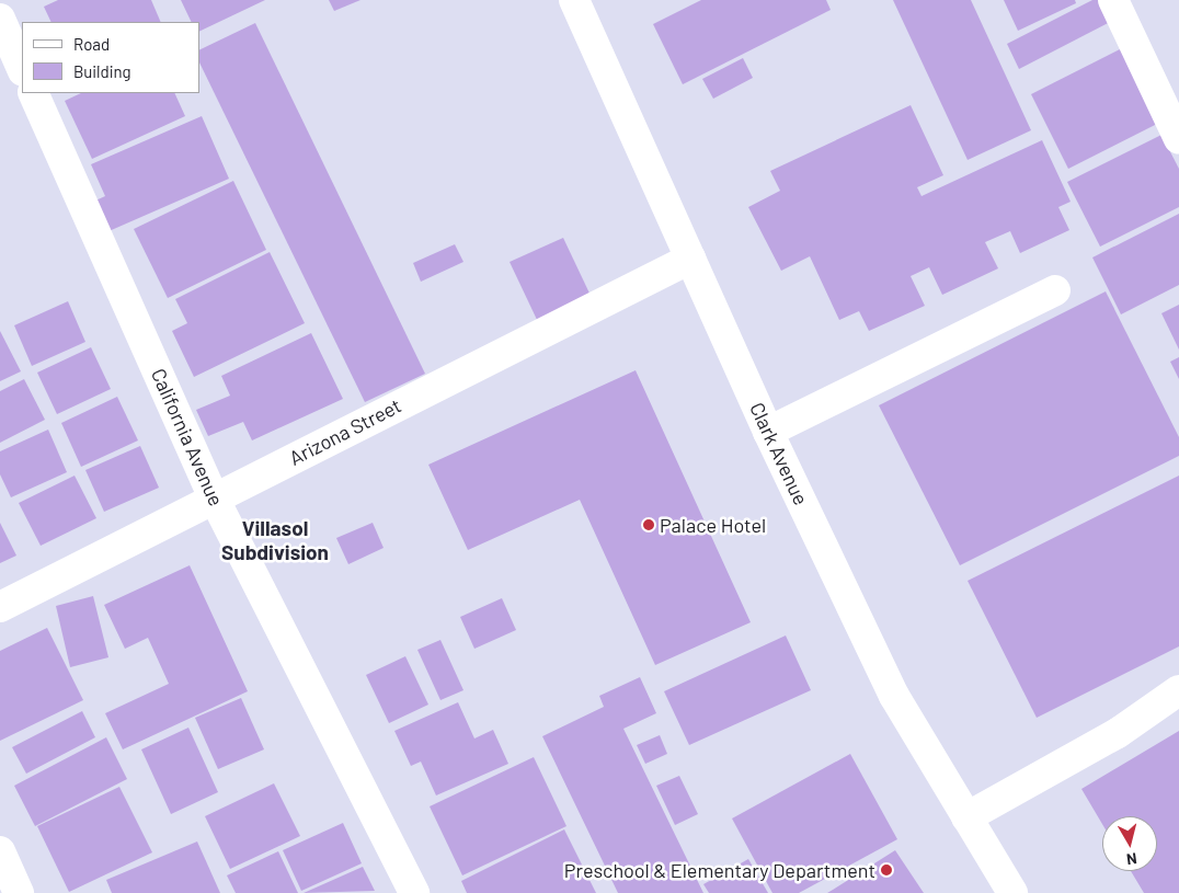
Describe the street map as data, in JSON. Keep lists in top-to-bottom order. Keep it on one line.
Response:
{"streets":{"street":["Arizona Street","California Avenue","Clark Avenue"]},"crossings":[["Arizona Street","California Avenue"],["Arizona Street","Clark Avenue"]],"districts":["Villasol Subdivision"],"places":["Palace Hotel","Preschool & Elementary Department"],"legend":["Road","Building"],"north":"bottom"}
